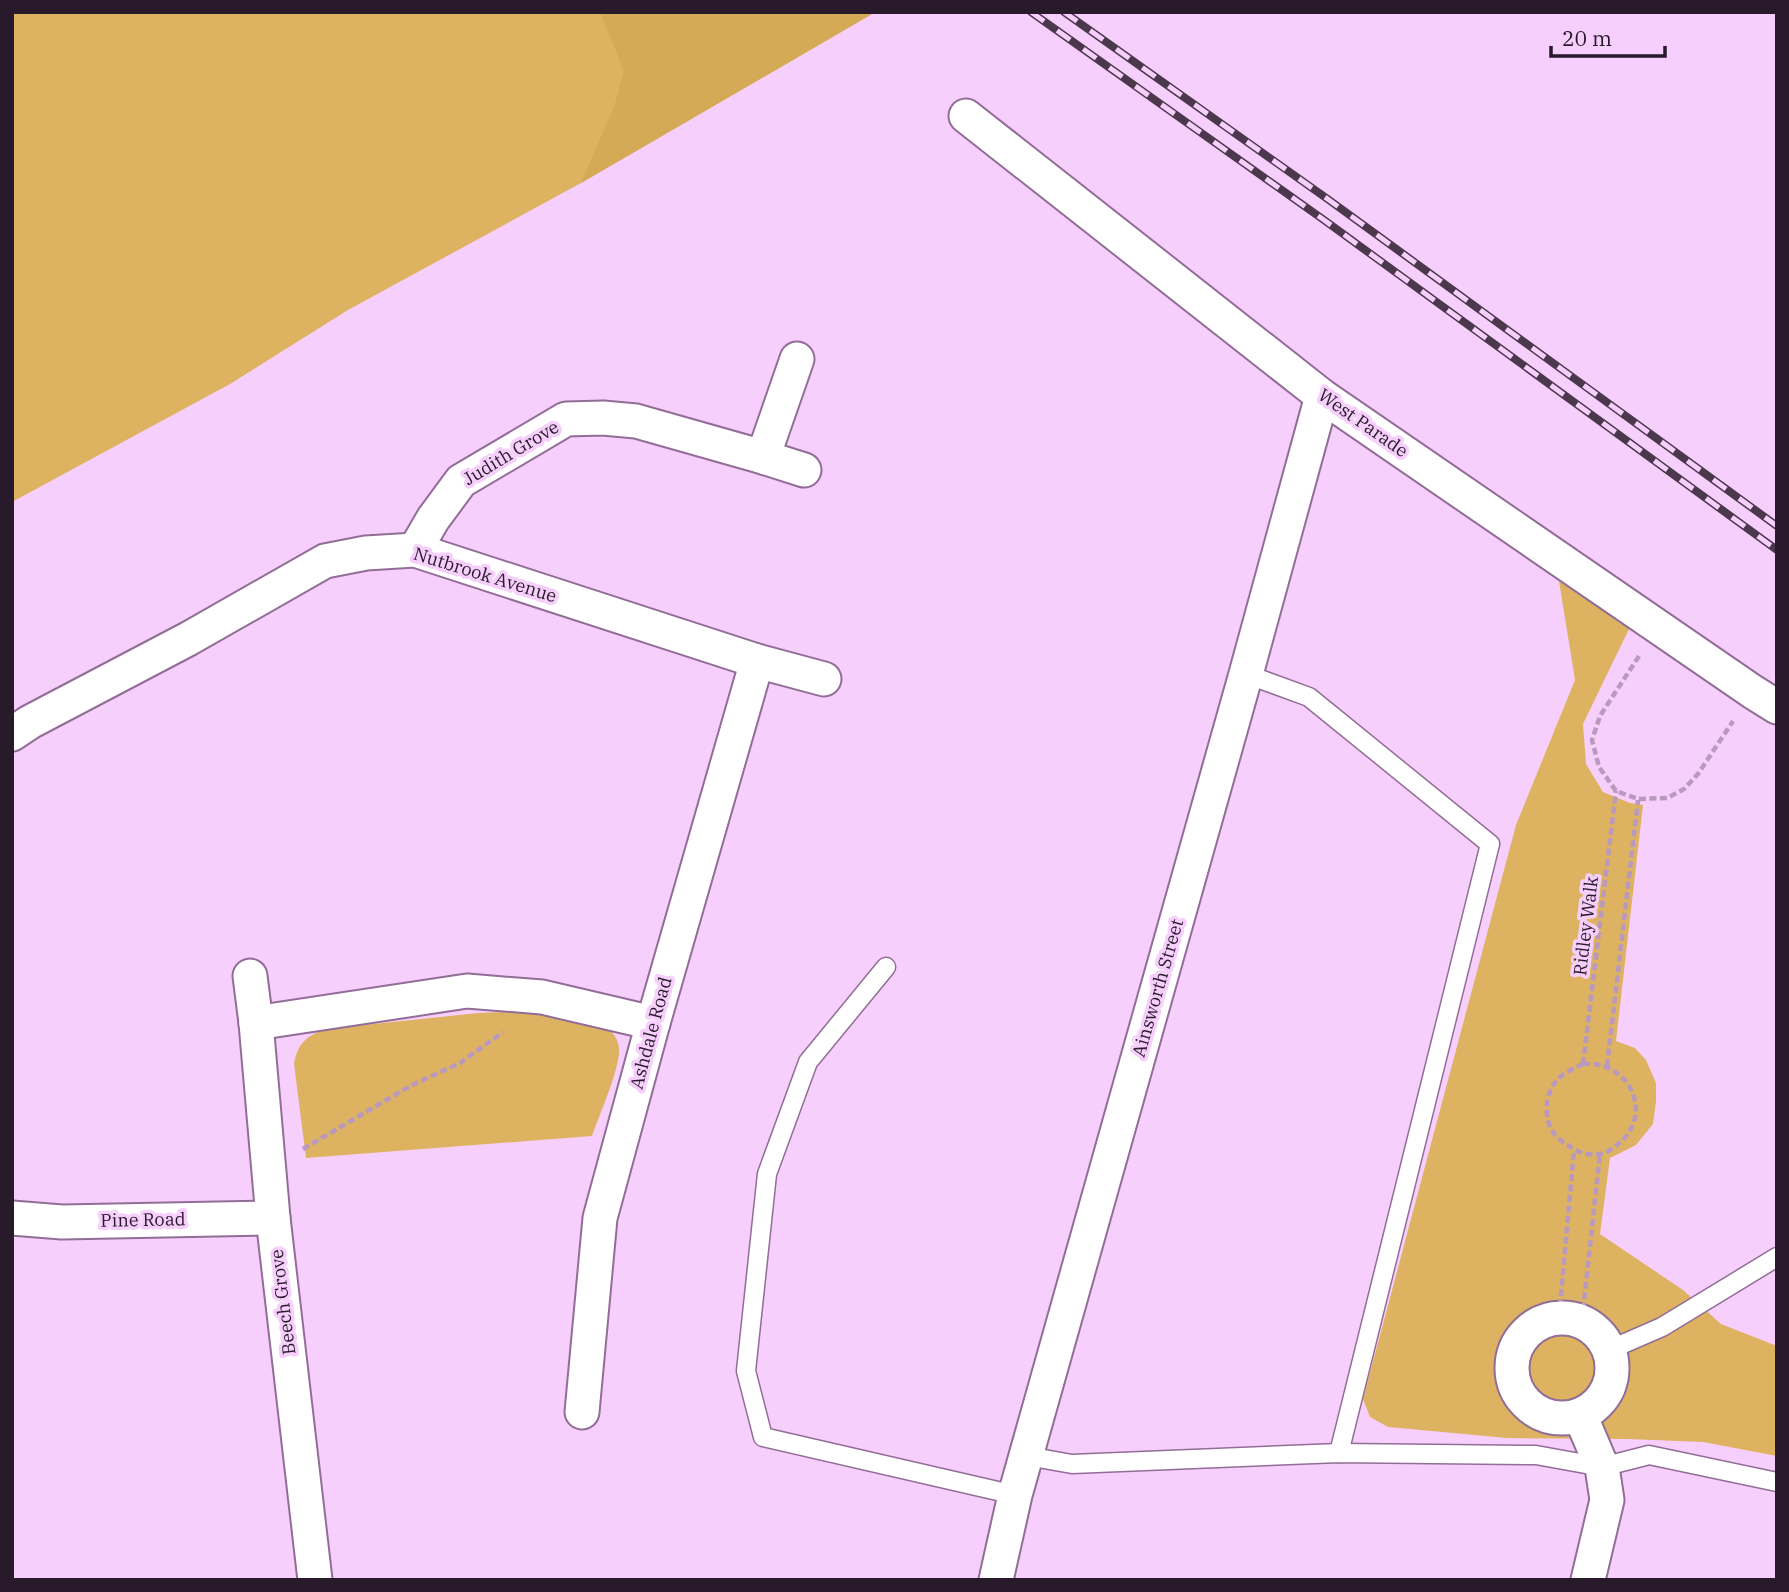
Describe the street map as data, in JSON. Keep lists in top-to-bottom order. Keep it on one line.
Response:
{"streets":{"street":["West Parade","Judith Grove","Nutbrook Avenue","Ainsworth Street","Ashdale Road","Pine Road","Beech Grove"],"path":["Ridley Walk"]},"crossings":[["West Parade","Ainsworth Street"],["Judith Grove","Nutbrook Avenue"],["Nutbrook Avenue","Ashdale Road"],["Pine Road","Beech Grove"]],"scale_bar":"20 m"}
